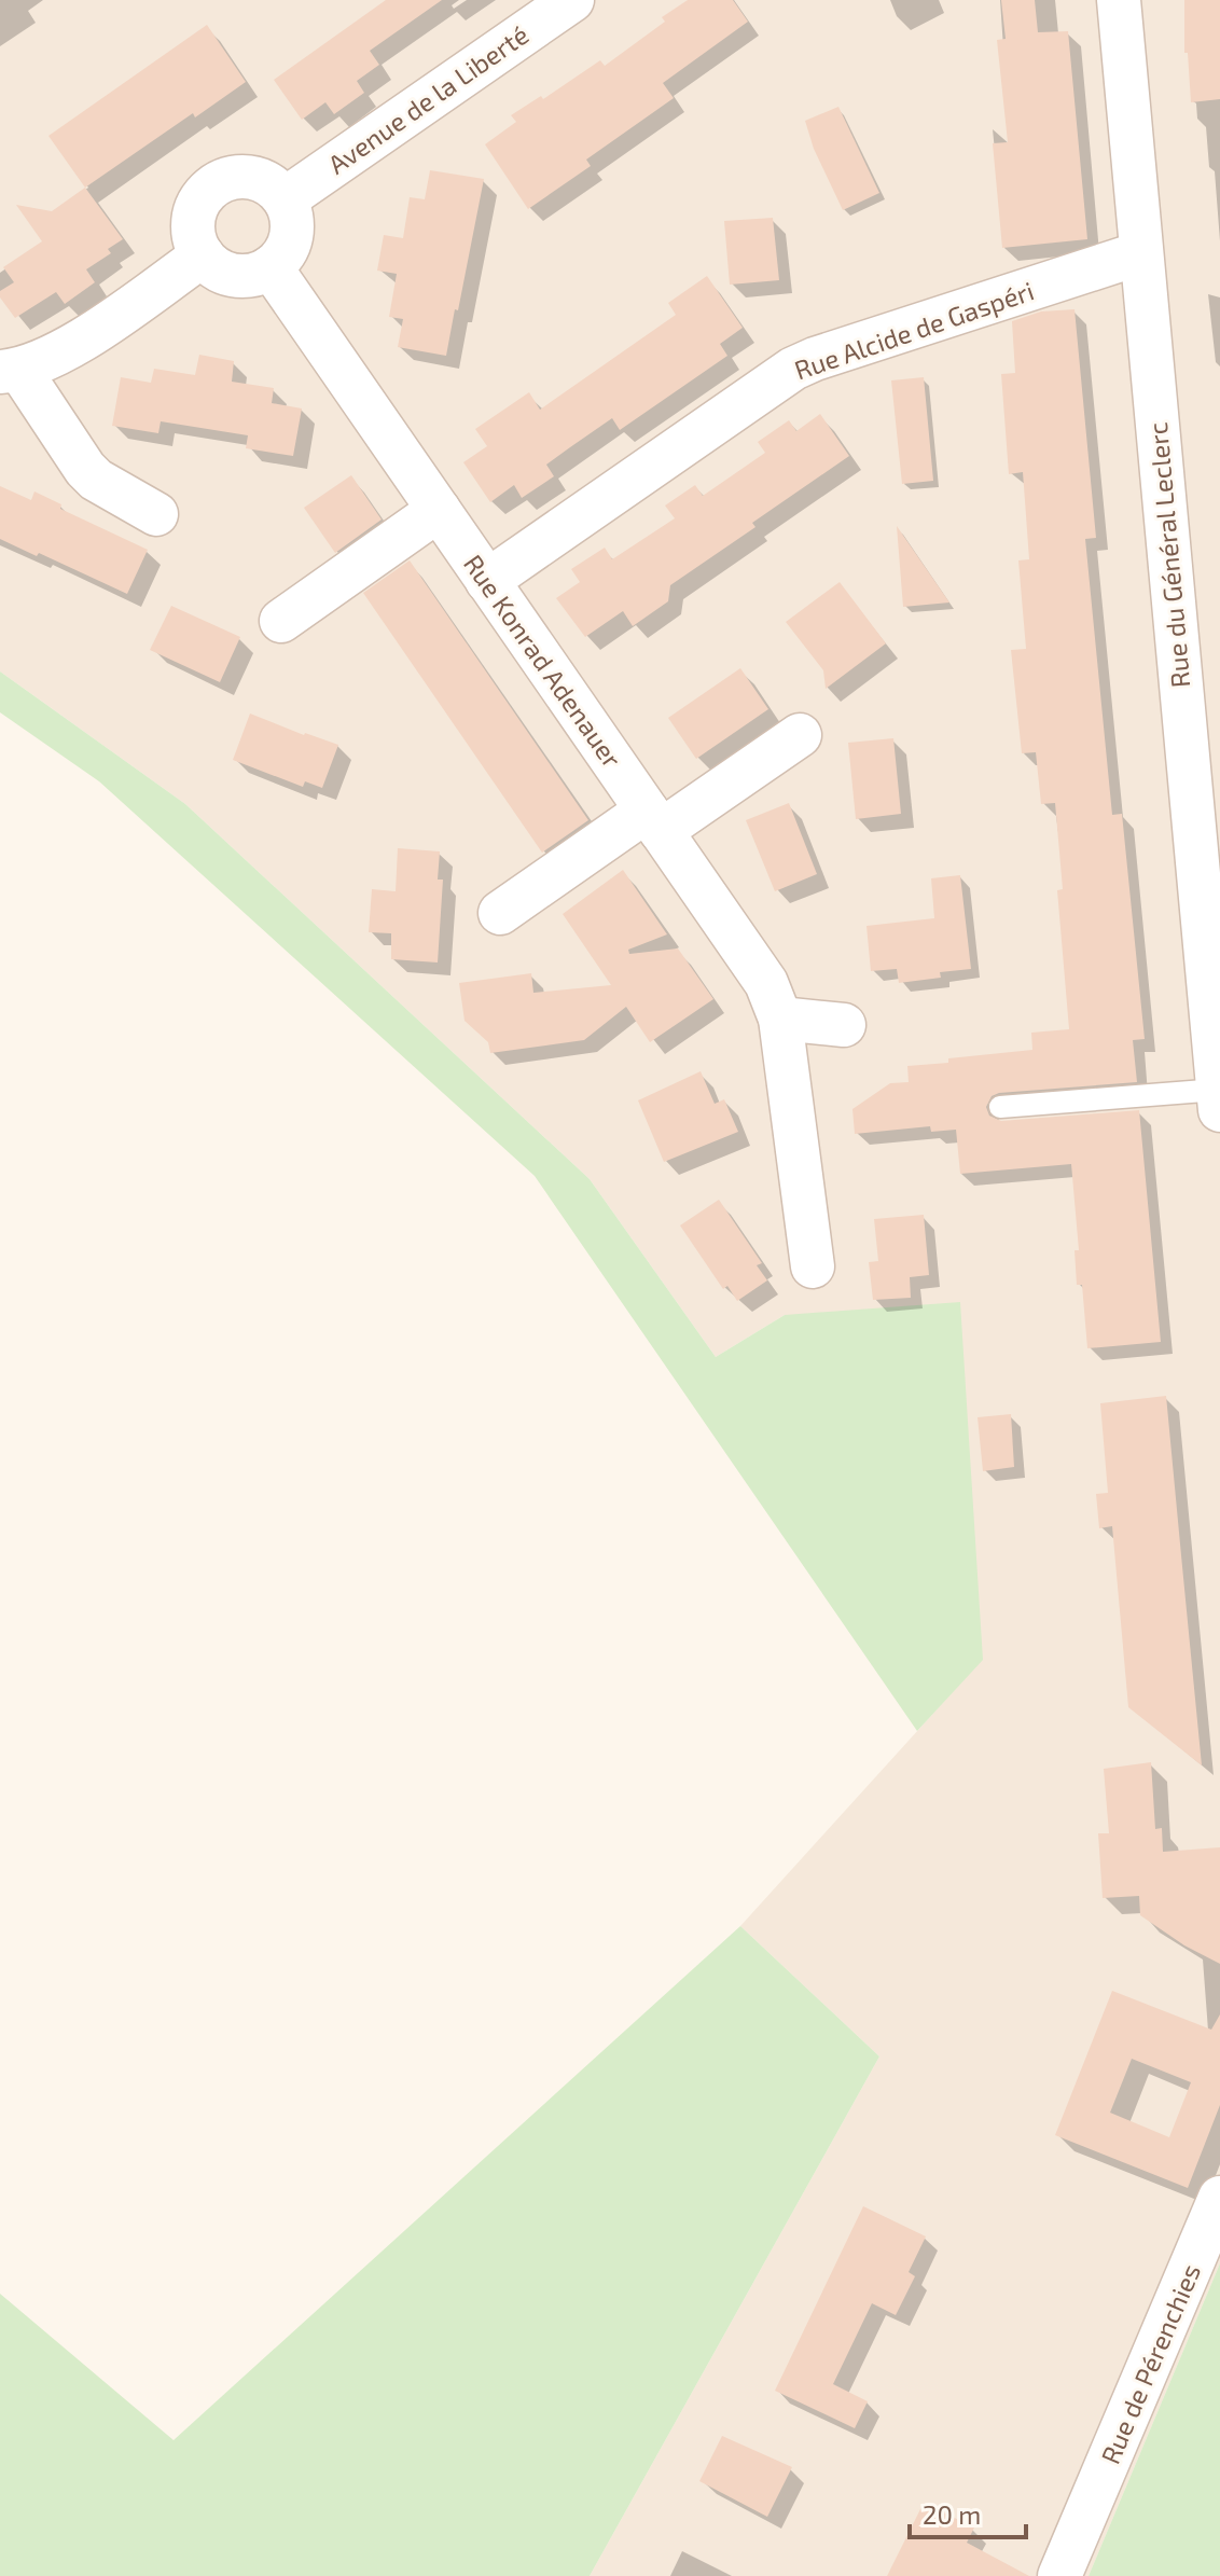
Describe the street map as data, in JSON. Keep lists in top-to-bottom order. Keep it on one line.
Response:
{"streets":{"street":["Avenue de la Liberté","Rue Alcide de Gaspéri","Rue du Général Leclerc","Rue Konrad Adenauer","Rue de Pérenchies"]},"crossings":[["Avenue de la Liberté","Rue Konrad Adenauer"],["Rue Alcide de Gaspéri","Rue du Général Leclerc"],["Rue Alcide de Gaspéri","Rue Konrad Adenauer"]],"scale_bar":"20 m"}
